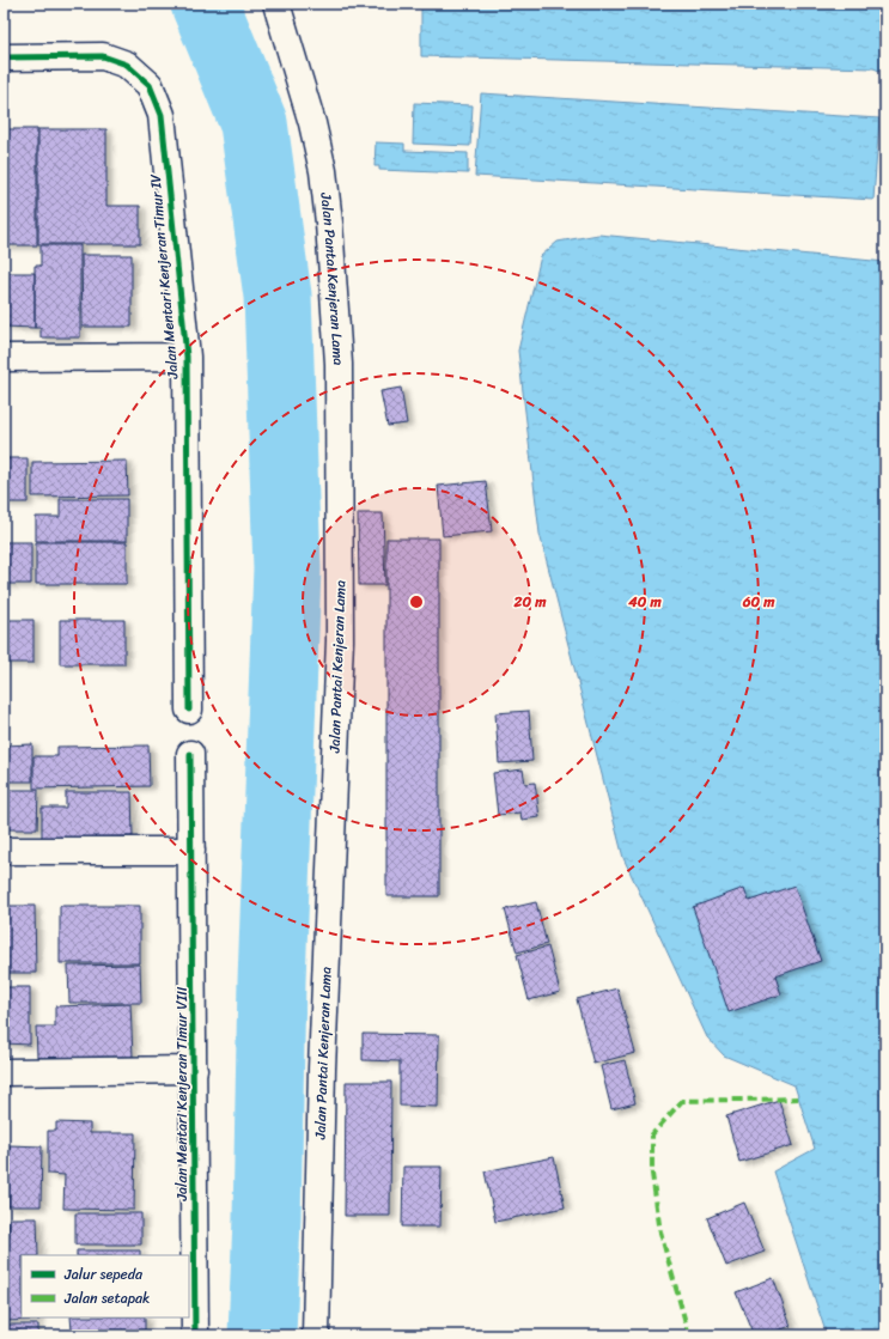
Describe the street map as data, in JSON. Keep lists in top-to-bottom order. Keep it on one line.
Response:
{"streets":{"street":["Jalan Mentari Kenjeran Timur IV","Jalan Pantai Kenjeran Lama","Jalan Mentari Kenjeran Timur VIII"]},"legend":["Jalur sepeda","Jalan setapak"],"rings":["20 m","40 m","60 m"]}
